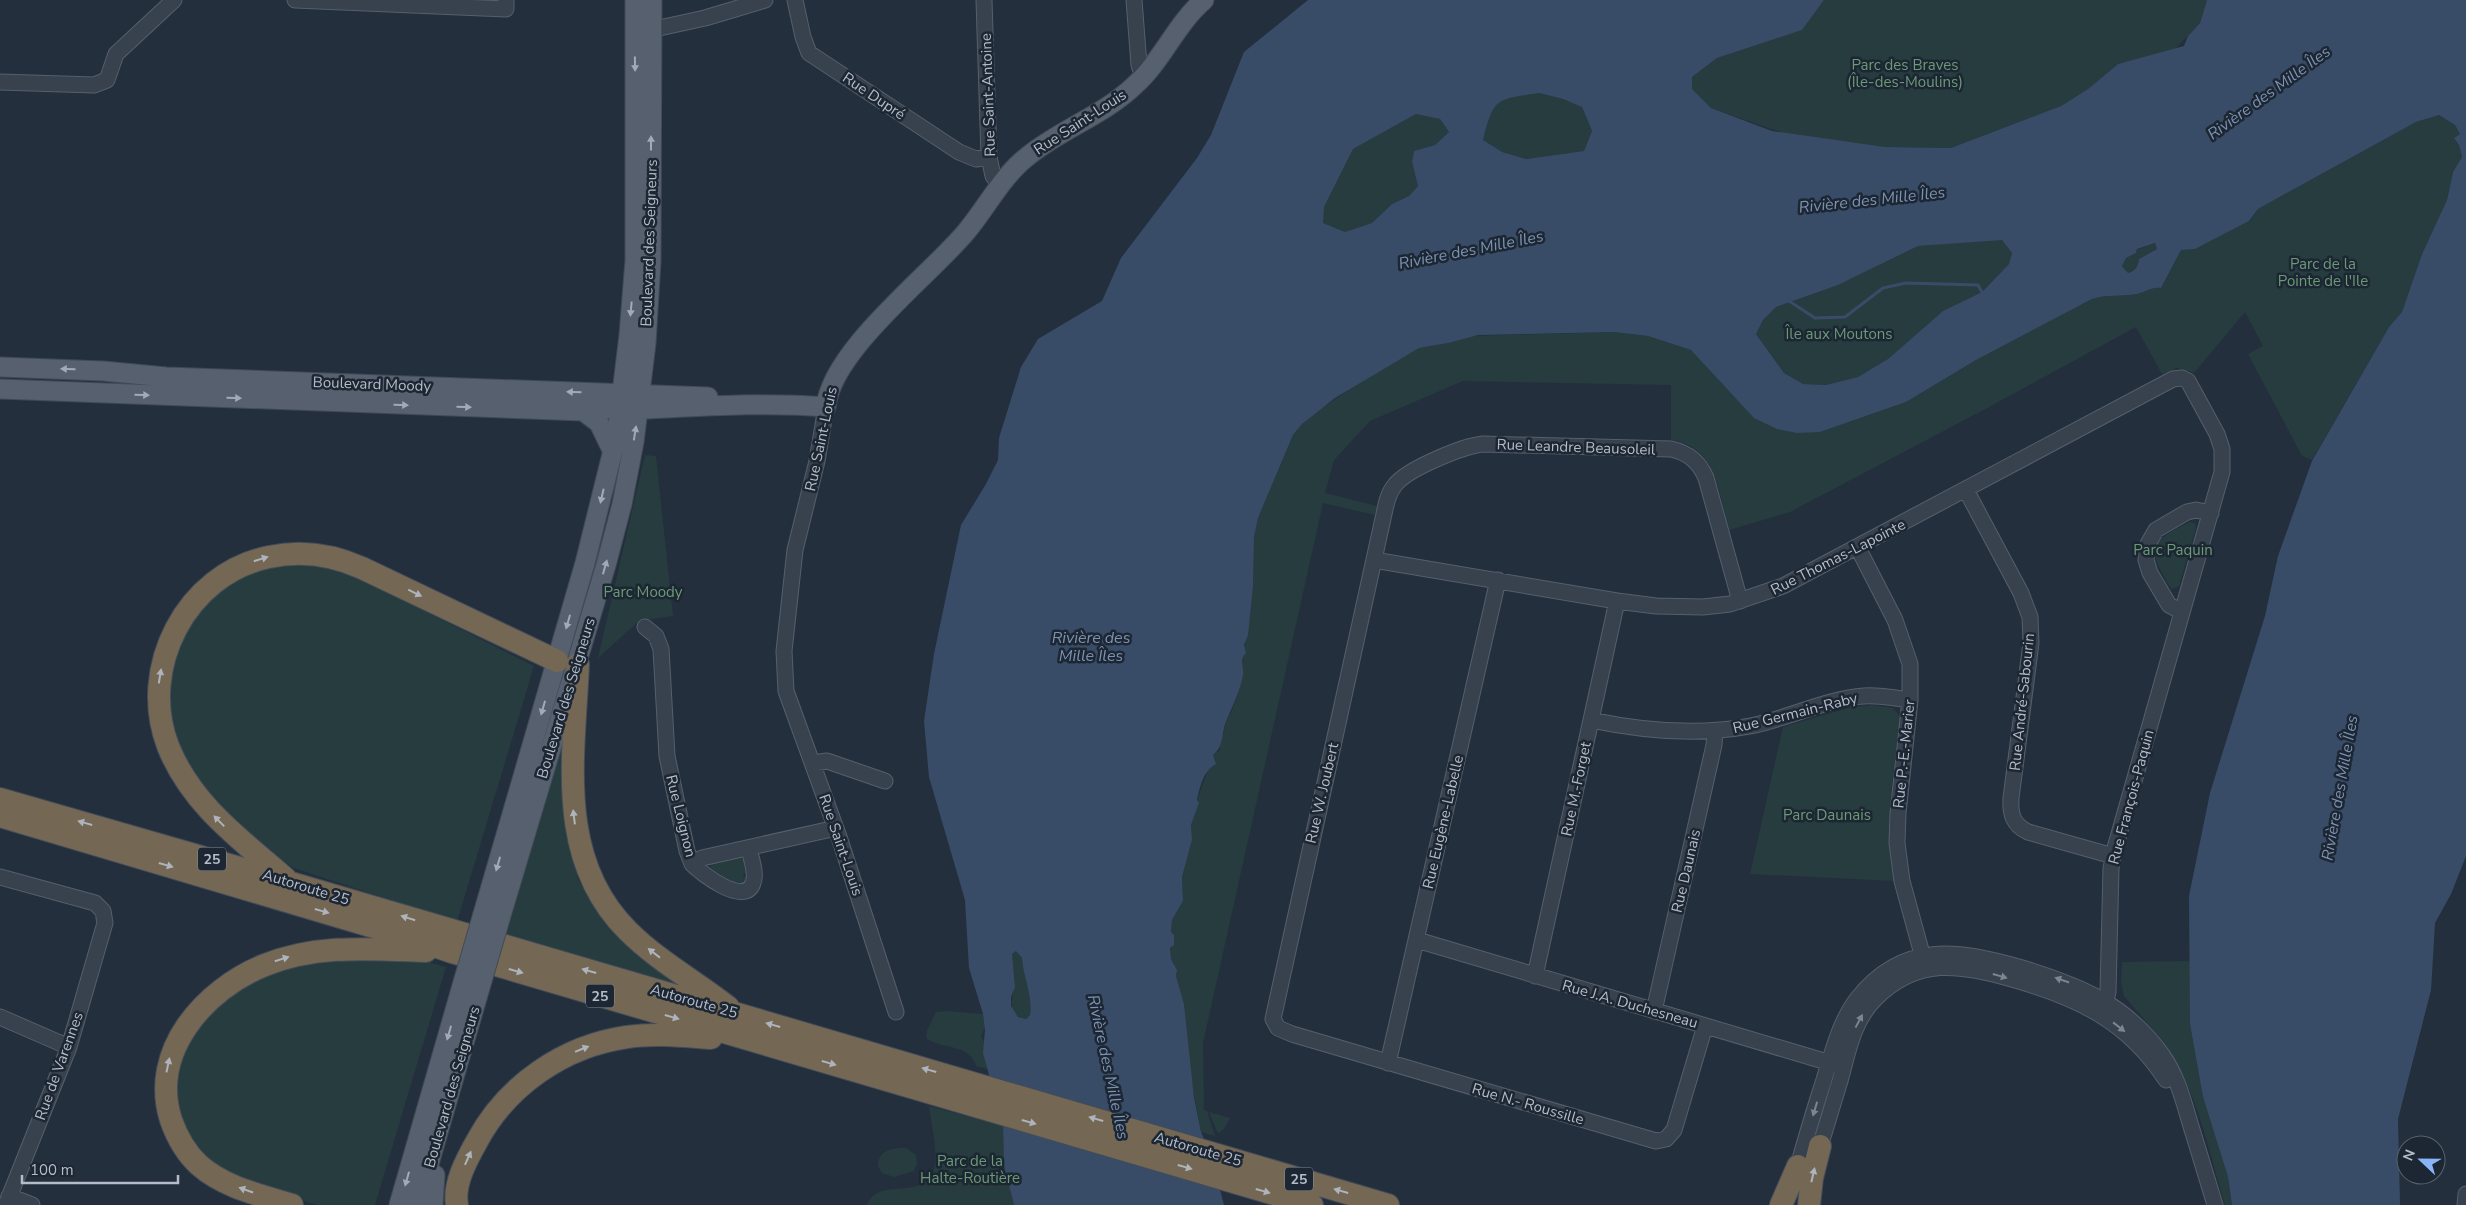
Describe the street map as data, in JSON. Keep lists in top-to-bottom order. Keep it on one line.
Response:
{"streets":{"highway":["25","Autoroute 25"],"main road":["Rue Saint-Louis","Boulevard des Seigneurs","Boulevard Moody"],"street":["Rue Saint-Antoine","Rue Dupré","Rue Leandre Beausoleil","Rue Thomas-Lapointe","Rue André-Sabourin","Rue Germain-Raby","Rue P.-E.-Marier","Rue M.-Forget","Rue W. Joubert","Rue François-Paquin","Rue Loignon","Rue Eugène-Labelle","Rue Daunais","Rue J.A. Duchesneau","Rue de Varennes","Rue N.- Roussille"]},"crossings":[["Rue Saint-Antoine","Rue Dupré"],["Rue Saint-Antoine","Rue Saint-Louis"],["Rue Saint-Louis","Boulevard Moody"],["Rue Saint-Louis","Rue Loignon"],["Boulevard des Seigneurs","Boulevard Moody"],["Rue Leandre Beausoleil","Rue Thomas-Lapointe"],["Rue Leandre Beausoleil","Rue W. Joubert"],["Rue Thomas-Lapointe","Rue André-Sabourin"],["Rue Thomas-Lapointe","Rue P.-E.-Marier"],["Rue Thomas-Lapointe","Rue M.-Forget"],["Rue Thomas-Lapointe","Rue W. Joubert"],["Rue Thomas-Lapointe","Rue François-Paquin"],["Rue Thomas-Lapointe","Rue Eugène-Labelle"],["Rue André-Sabourin","Rue François-Paquin"],["Rue Germain-Raby","Rue P.-E.-Marier"],["Rue Germain-Raby","Rue M.-Forget"],["Rue Germain-Raby","Rue Daunais"],["Rue M.-Forget","Rue J.A. Duchesneau"],["Rue W. Joubert","Rue N.- Roussille"],["Rue Eugène-Labelle","Rue J.A. Duchesneau"],["Rue Eugène-Labelle","Rue N.- Roussille"],["Rue Daunais","Rue J.A. Duchesneau"],["Rue J.A. Duchesneau","Rue N.- Roussille"]],"water":["Rivière des Mille Îles"],"parks":["Parc des Braves (Île-des-Moulins)","Parc de la Pointe de l'Ile","Île aux Moutons","Parc Paquin","Parc Moody","Parc Daunais","Parc de la Halte-Routière"],"scale_bar":"100 m","north":"left"}
